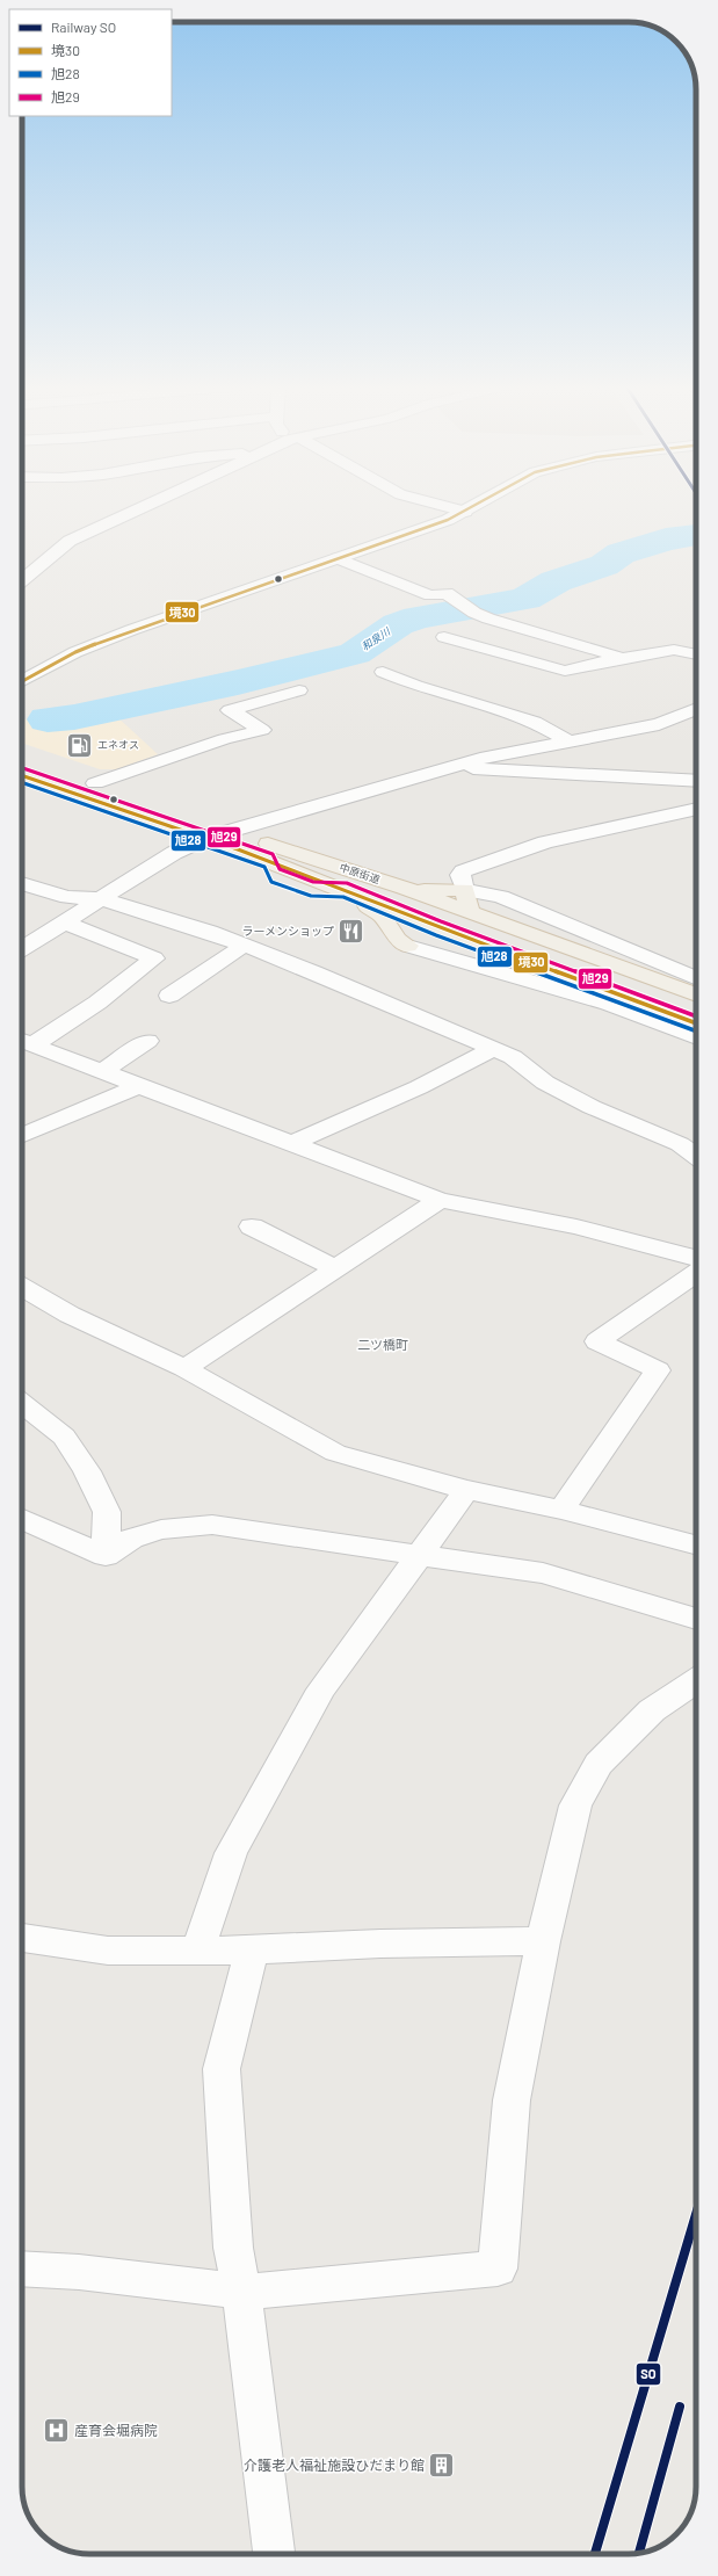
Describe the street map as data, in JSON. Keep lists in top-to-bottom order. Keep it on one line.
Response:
{"streets":{"main road":["中原街道"]},"districts":["二ツ橋町"],"water":["和泉川"],"places":{"fuel station":["エネオス"],"restaurant":["ラーメンショップ"],"hospital":["産育会堀病院"],"building":["介護老人福祉施設ひだまり館"]},"lines":["transit line 境30","transit line 旭29","transit line 旭28","rail line SO"],"legend":["Railway SO","境30","旭28","旭29"]}
